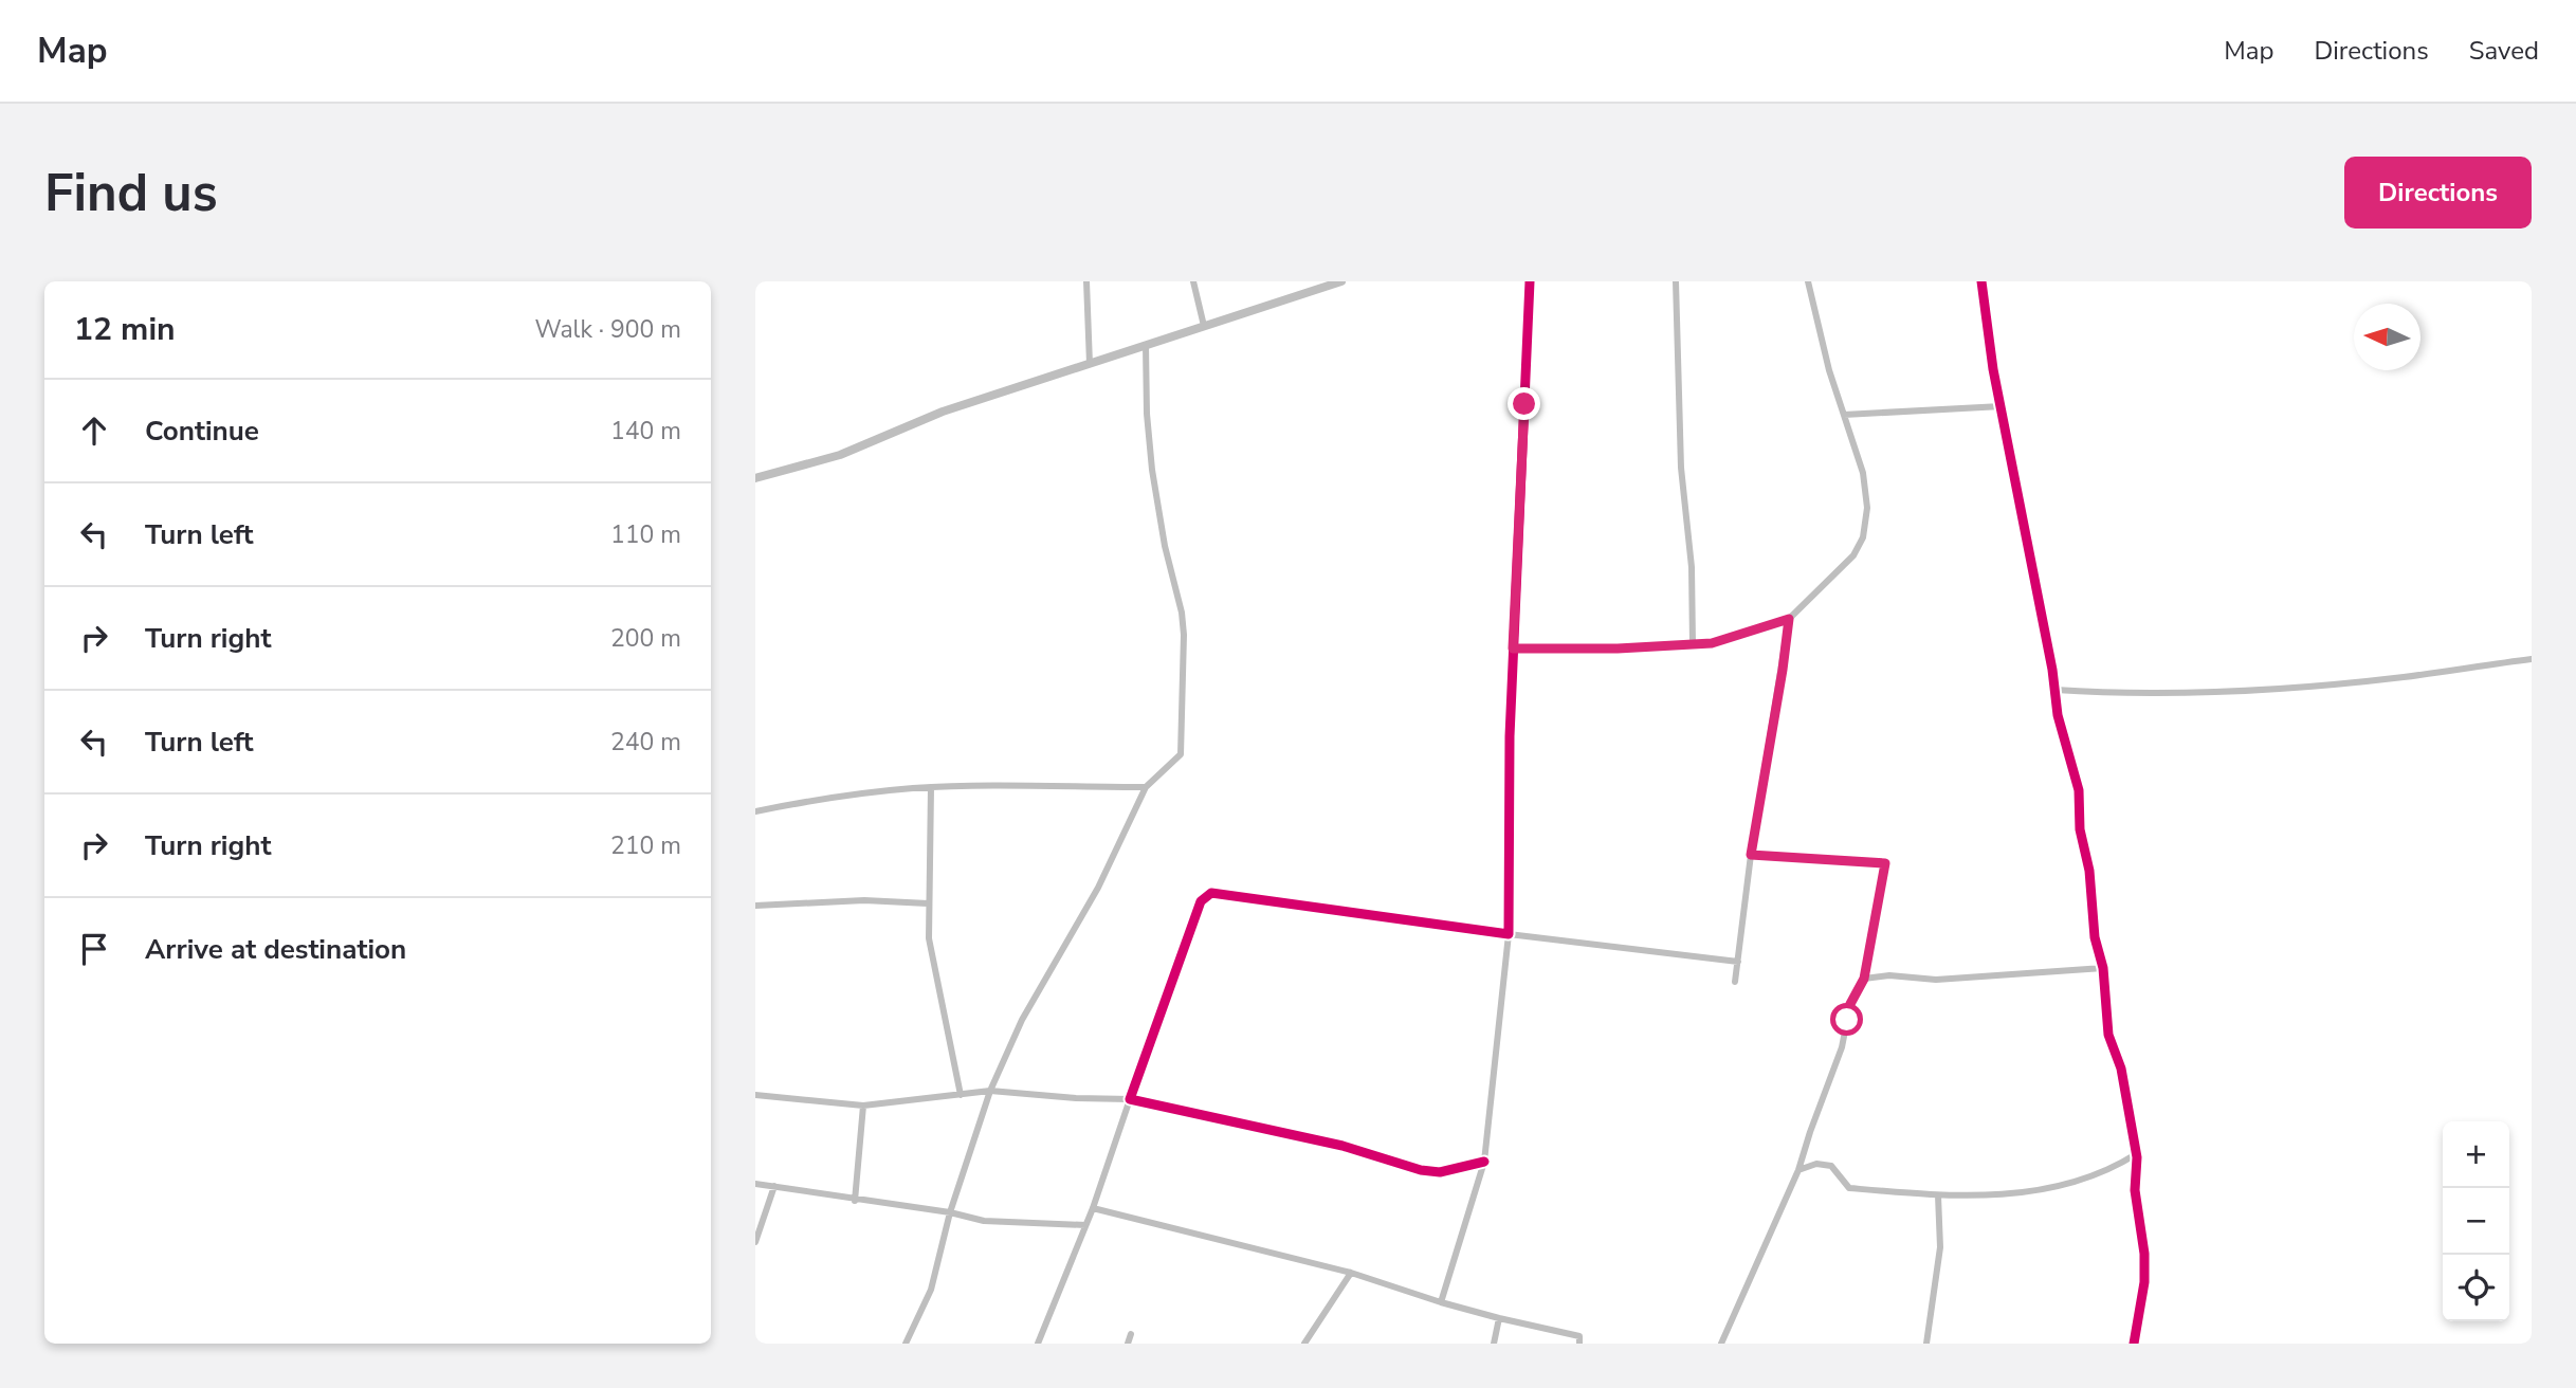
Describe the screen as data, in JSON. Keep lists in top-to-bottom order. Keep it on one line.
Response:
{"north":"left","page":{"header":"Map","nav":["Map","Directions","Saved"],"buttons":"Directions","title":"Find us","heading":["12 min","Walk · 900 m"],"list":[["Continue","140 m"],["Turn left","110 m"],["Turn right","200 m"],["Turn left","240 m"],["Turn right","210 m"],"Arrive at destination"],"map_buttons":["+","−"]}}
